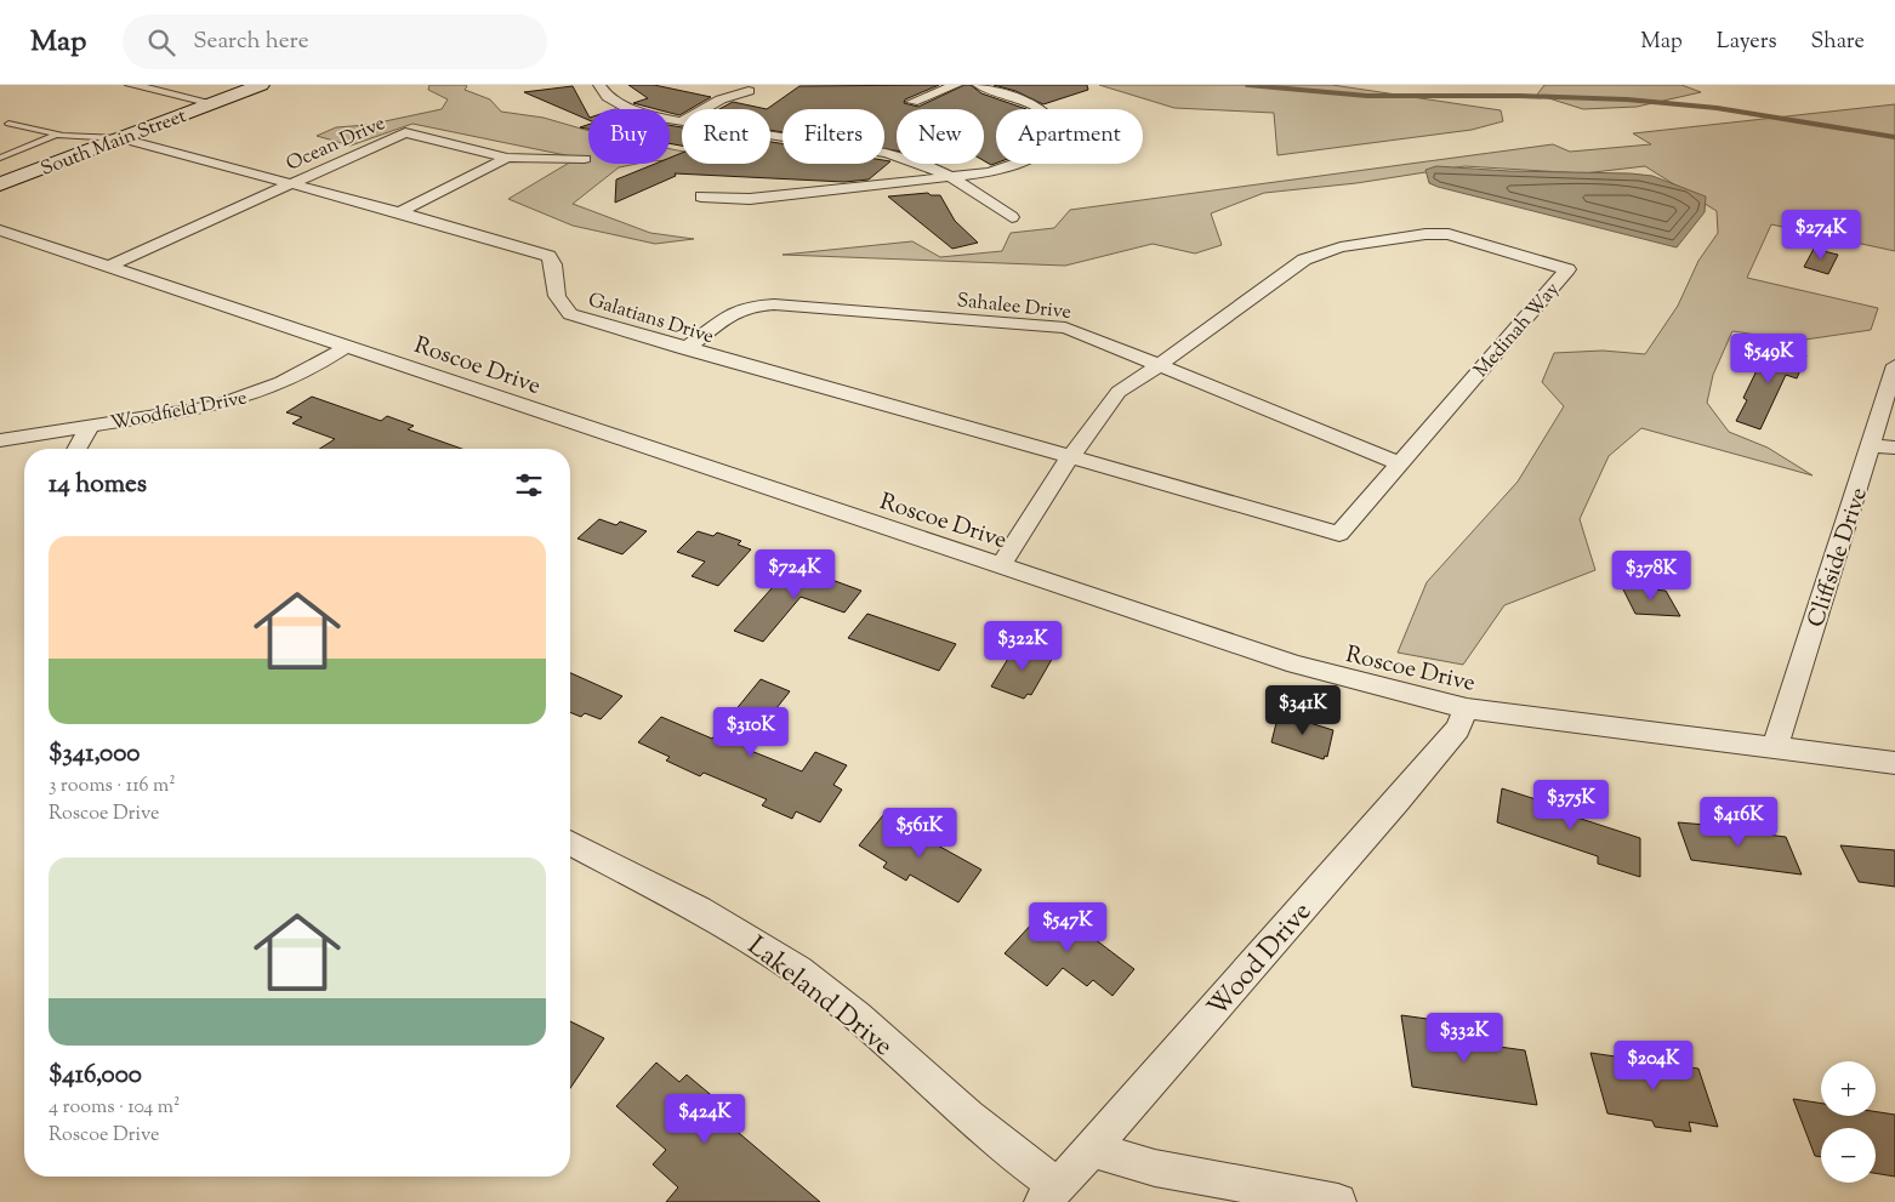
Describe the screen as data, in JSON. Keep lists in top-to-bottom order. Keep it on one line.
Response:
{"streets":{"main road":["South Main Street"],"street":["Ocean Drive","Sahalee Drive","Galatians Drive","Medinah Way","Roscoe Drive","Woodfield Drive","Cliffside Drive","Wood Drive","Lakeland Drive"]},"crossings":[["South Main Street","Galatians Drive"],["Ocean Drive","Galatians Drive"],["Ocean Drive","Roscoe Drive"],["Sahalee Drive","Galatians Drive"],["Sahalee Drive","Medinah Way"],["Galatians Drive","Medinah Way"],["Medinah Way","Roscoe Drive"],["Roscoe Drive","Woodfield Drive"],["Roscoe Drive","Cliffside Drive"],["Roscoe Drive","Wood Drive"],["Wood Drive","Lakeland Drive"]],"page":{"header":"Map","search":"Search here","nav":["Map","Layers","Share"],"chip":["Buy","Rent","Filters","New","Apartment"],"price":["$274K","$549K","$724K","$378K","$322K","$341K","$310K","$375K","$416K","$561K","$547K","$332K","$204K","$424K"],"heading":"14 homes","list":[{"name":"$341,000","note":"3 rooms · 116 m² · Roscoe Drive"},{"name":"$416,000","note":"4 rooms · 104 m² · Roscoe Drive"}],"map_buttons":["+","−"]}}
